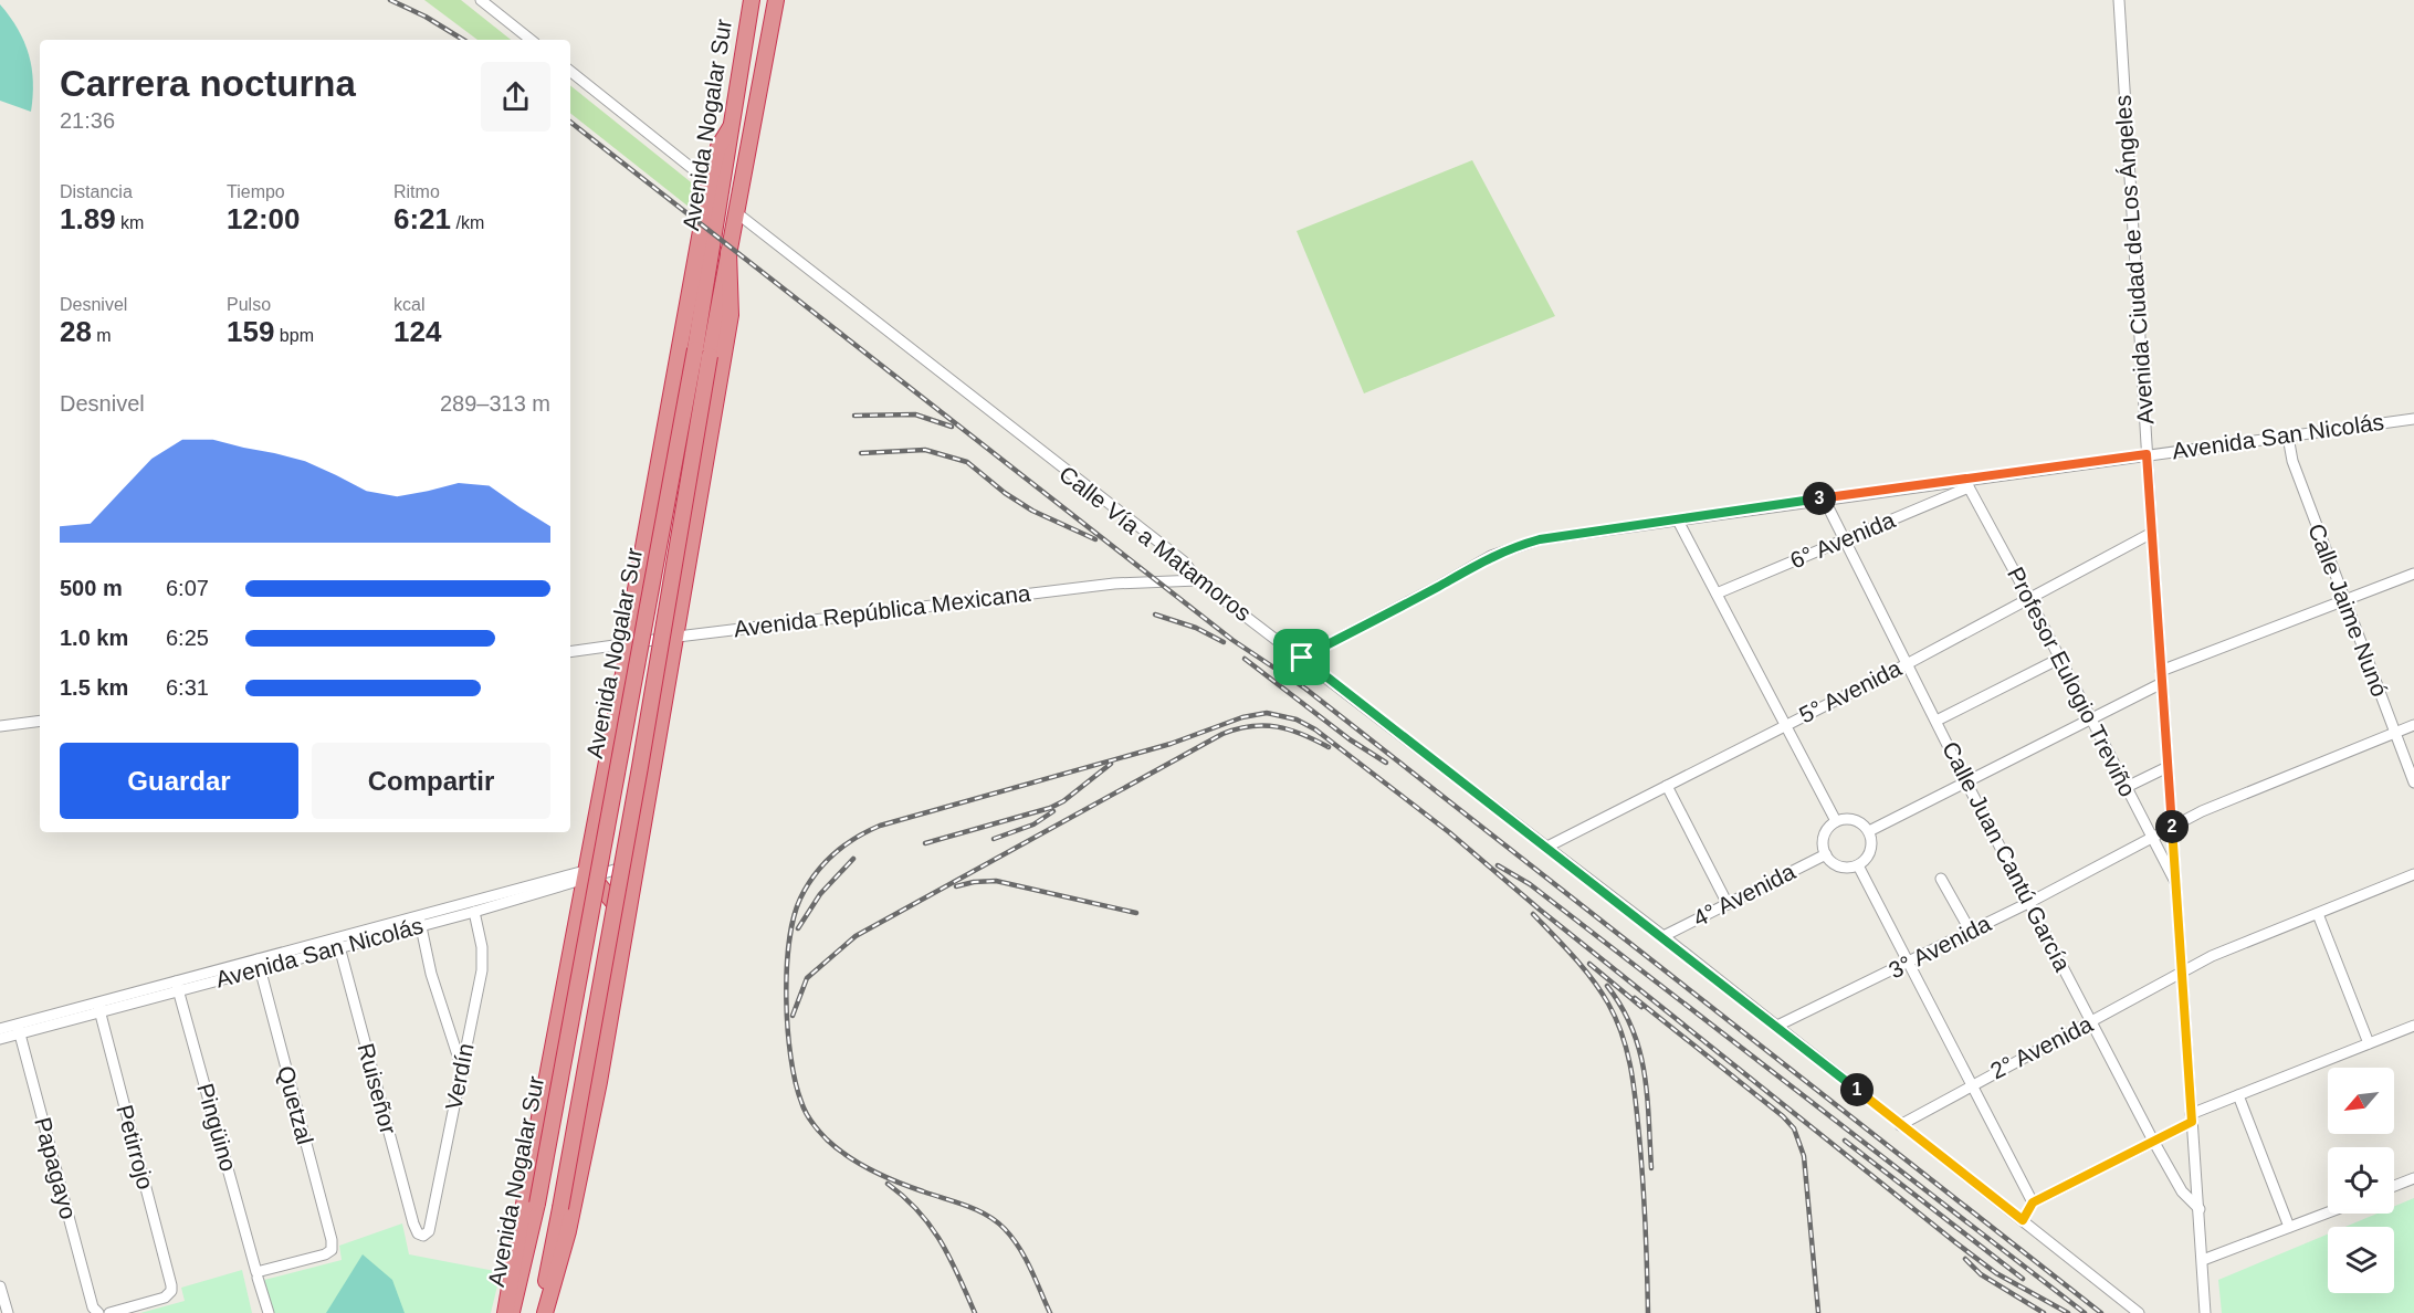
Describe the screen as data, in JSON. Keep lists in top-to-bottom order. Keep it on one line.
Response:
{"streets":{"highway":["Avenida Nogalar Sur"],"street":["Avenida Ciudad de Los Ángeles","Avenida San Nicolás","6° Avenida","Calle Vía a Matamoros","Calle Jaime Nunó","Avenida República Mexicana","Profesor Eulogio Treviño","5° Avenida","Calle Juan Cantú García","4° Avenida","3° Avenida","2° Avenida","Verdín","Ruiseñor","Quetzal","Pingüino","Petirrojo","Papagayo"]},"crossings":[["Avenida Nogalar Sur","Calle Vía a Matamoros"],["Avenida Ciudad de Los Ángeles","Avenida San Nicolás"],["Avenida Ciudad de Los Ángeles","Profesor Eulogio Treviño"],["Avenida Ciudad de Los Ángeles","5° Avenida"],["Avenida Ciudad de Los Ángeles","Calle Juan Cantú García"],["Avenida Ciudad de Los Ángeles","3° Avenida"],["Avenida Ciudad de Los Ángeles","2° Avenida"],["Avenida San Nicolás","6° Avenida"],["Avenida San Nicolás","Calle Vía a Matamoros"],["Avenida San Nicolás","Calle Jaime Nunó"],["Avenida San Nicolás","Profesor Eulogio Treviño"],["Avenida San Nicolás","Calle Juan Cantú García"],["Avenida San Nicolás","Verdín"],["Avenida San Nicolás","Ruiseñor"],["Avenida San Nicolás","Quetzal"],["Avenida San Nicolás","Pingüino"],["Avenida San Nicolás","Petirrojo"],["Avenida San Nicolás","Papagayo"],["6° Avenida","Profesor Eulogio Treviño"],["6° Avenida","Calle Juan Cantú García"],["Calle Vía a Matamoros","Avenida República Mexicana"],["Calle Vía a Matamoros","5° Avenida"],["Calle Vía a Matamoros","4° Avenida"],["Calle Vía a Matamoros","3° Avenida"],["Calle Vía a Matamoros","2° Avenida"],["Calle Jaime Nunó","3° Avenida"],["Profesor Eulogio Treviño","5° Avenida"],["Profesor Eulogio Treviño","3° Avenida"],["5° Avenida","Calle Juan Cantú García"],["Calle Juan Cantú García","3° Avenida"],["Calle Juan Cantú García","2° Avenida"],["Verdín","Ruiseñor"],["Quetzal","Pingüino"]],"north":"bottom left","page":{"heading":["Carrera nocturna","21:36"],"stats":[["Distancia","1.89 km"],["Tiempo","12:00"],["Ritmo","6:21 /km"],["Desnivel","28 m"],["Pulso","159 bpm"],["kcal","124"]],"chart":["Desnivel","289–313 m"],"pins":["3","2","1"],"list":[{"name":"500 m","note":"6:07"},{"name":"1.0 km","note":"6:25"},{"name":"1.5 km","note":"6:31"}],"buttons":["Guardar","Compartir"]}}
